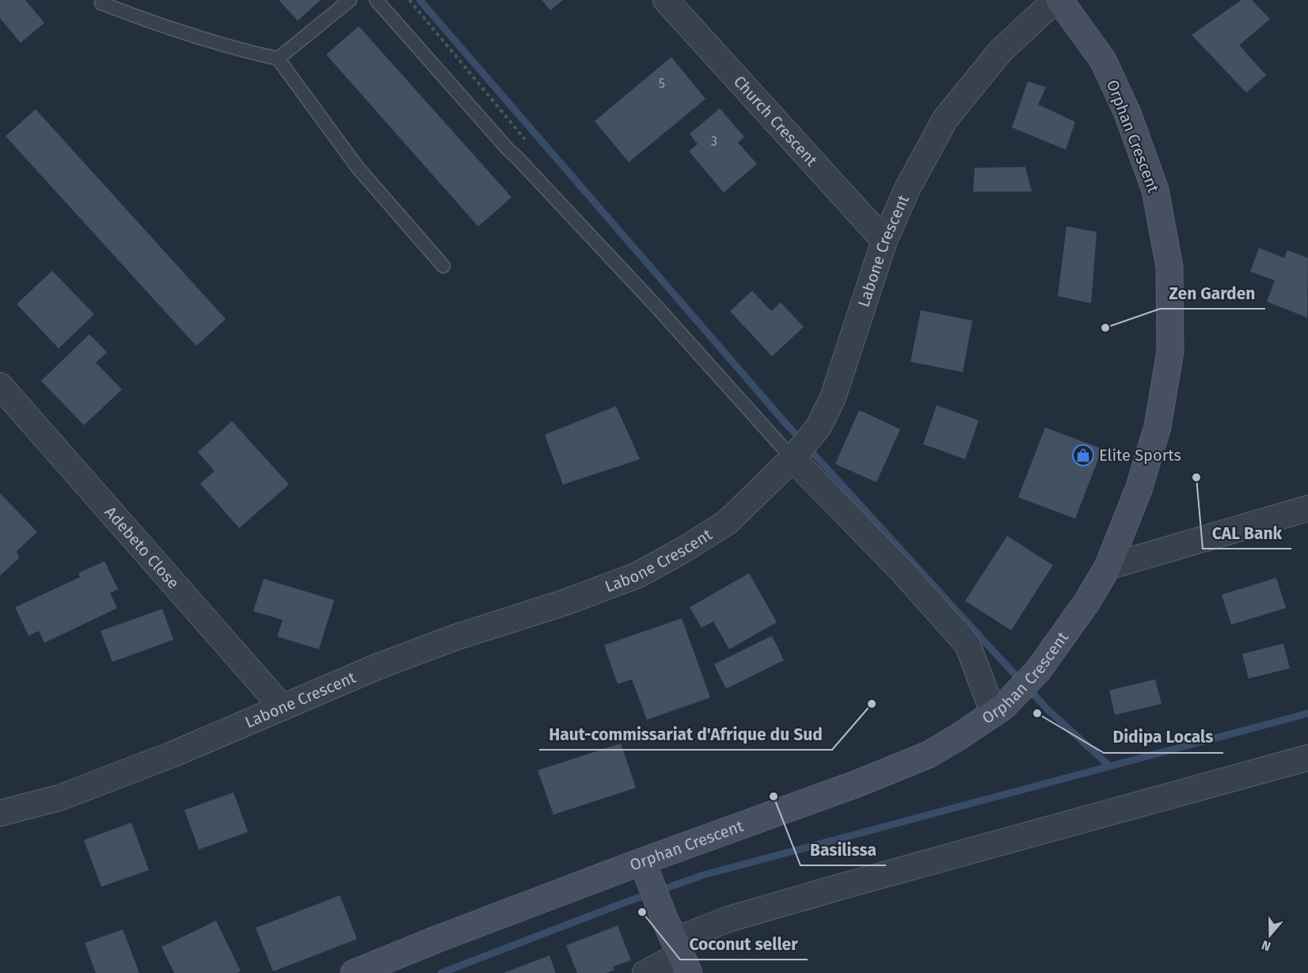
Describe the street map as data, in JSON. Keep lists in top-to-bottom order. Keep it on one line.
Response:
{"streets":{"street":["Church Crescent","Orphan Crescent","Labone Crescent","Adebeto Close"]},"crossings":[["Church Crescent","Labone Crescent"],["Orphan Crescent","Labone Crescent"],["Labone Crescent","Adebeto Close"]],"places":{"other":["Zen Garden","CAL Bank","Haut-commissariat d'Afrique du Sud","Didipa Locals","Basilissa","Coconut seller"],"shop":["Elite Sports"]},"house_numbers":["5","3"],"north":"bottom"}
